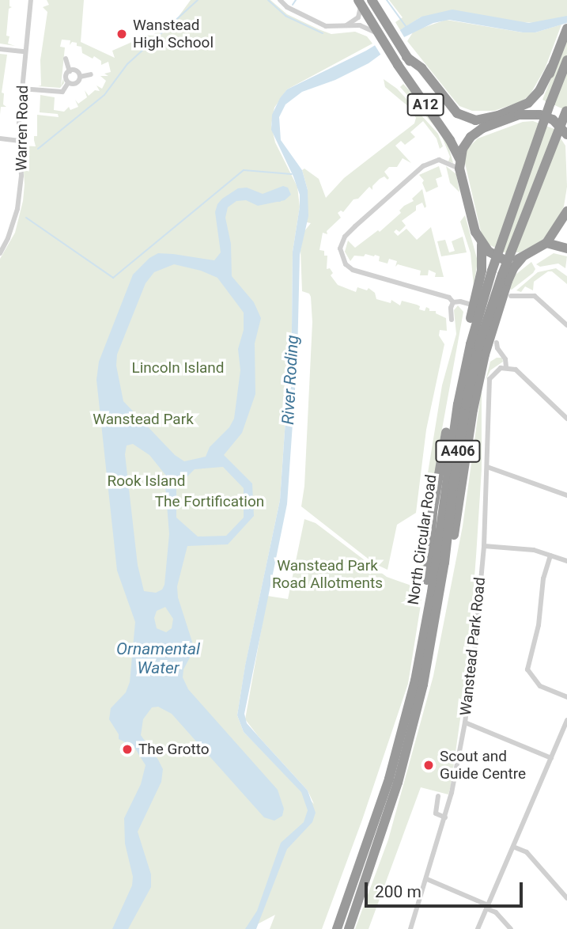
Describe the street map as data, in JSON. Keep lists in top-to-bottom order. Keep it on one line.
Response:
{"streets":{"highway":["A12","A406","North Circular Road"],"street":["Warren Road","Wanstead Park Road"]},"crossings":[["A12","A406"],["A406","North Circular Road"]],"water":["River Roding","Ornamental Water"],"parks":["Lincoln Island","Wanstead Park","Rook Island","The Fortification","Wanstead Park Road Allotments"],"places":["Wanstead High School","The Grotto","Scout and Guide Centre"],"scale_bar":"200 m"}
